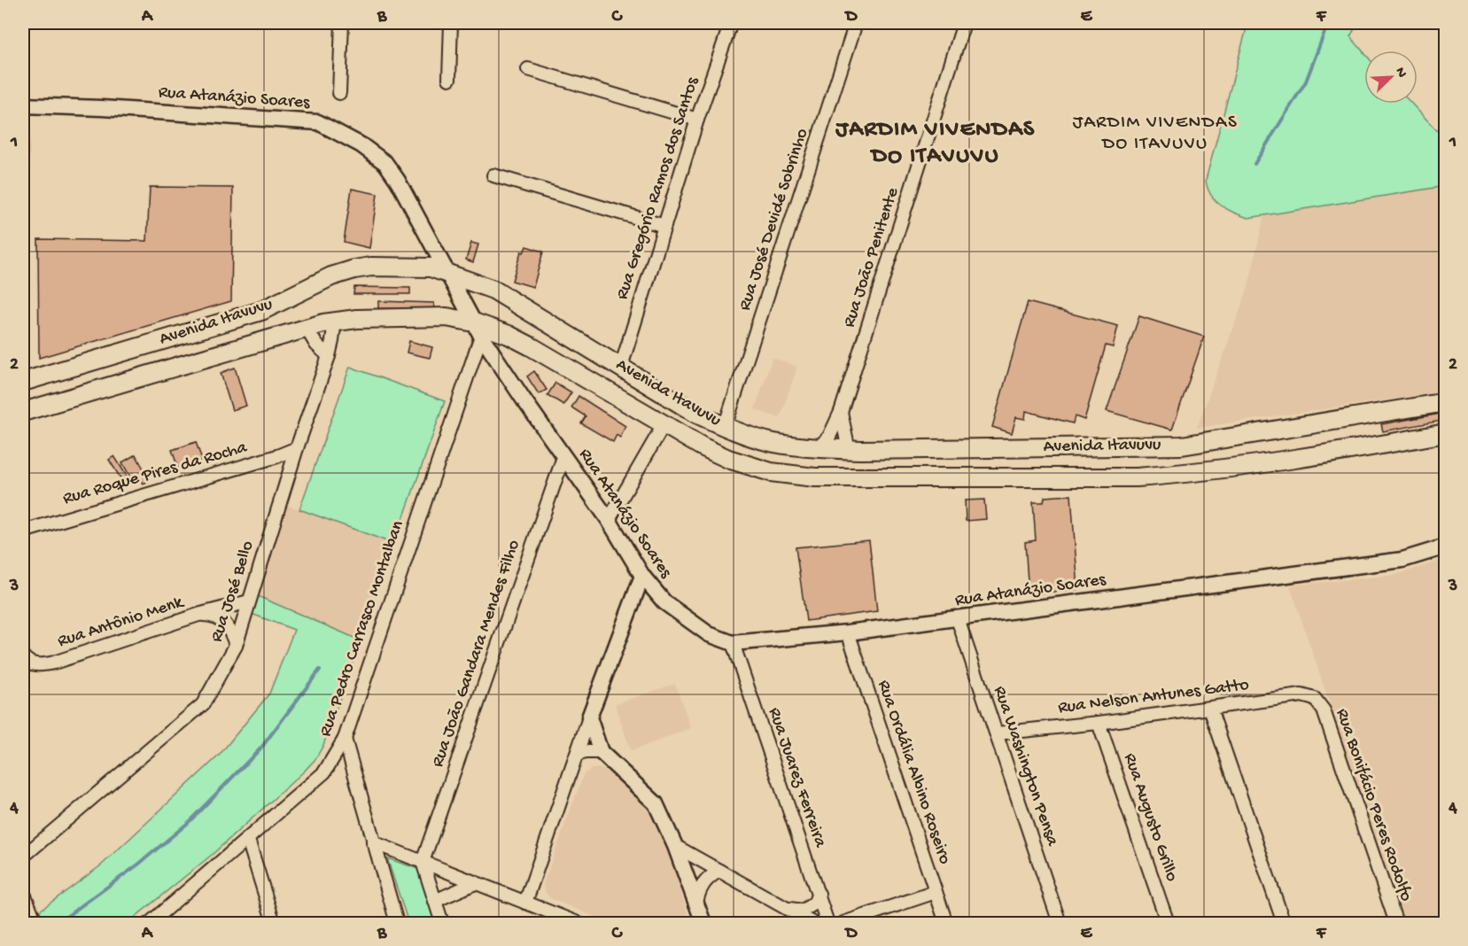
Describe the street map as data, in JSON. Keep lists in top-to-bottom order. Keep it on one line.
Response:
{"streets":{"main road":["Avenida Itavuvu"],"street":["Rua Atanázio Soares","Rua Gregório Ramos dos Santos","Rua José Devidé Sobrinho","Rua João Penitente","Rua Roque Pires da Rocha","Rua José Bello","Rua Antônio Menk","Rua Pedro Carrasco Montalban","Rua João Gandara Mendes Filho","Rua Nelson Antunes Gatto","Rua Washington Pensa","Rua Ordália Albino Roseiro","Rua Juarez Ferreira","Rua Bonifácio Peres Rodolfo","Rua Augusto Grillo"]},"crossings":[["Rua Atanázio Soares","Avenida Itavuvu"],["Rua Atanázio Soares","Rua Pedro Carrasco Montalban"],["Rua Atanázio Soares","Rua João Gandara Mendes Filho"],["Rua Atanázio Soares","Rua Washington Pensa"],["Rua Atanázio Soares","Rua Ordália Albino Roseiro"],["Rua Atanázio Soares","Rua Juarez Ferreira"],["Rua Gregório Ramos dos Santos","Avenida Itavuvu"],["Rua José Devidé Sobrinho","Avenida Itavuvu"],["Rua João Penitente","Avenida Itavuvu"],["Avenida Itavuvu","Rua José Bello"],["Avenida Itavuvu","Rua Pedro Carrasco Montalban"],["Rua Roque Pires da Rocha","Rua José Bello"],["Rua José Bello","Rua Antônio Menk"],["Rua Nelson Antunes Gatto","Rua Washington Pensa"],["Rua Nelson Antunes Gatto","Rua Bonifácio Peres Rodolfo"],["Rua Nelson Antunes Gatto","Rua Augusto Grillo"]],"districts":["JARDIM VIVENDAS DO ITAVUVU","JARDIM VIVENDAS DO ITAVUVU"],"north":"top right","grid":{"columns":["A","B","C","D","E","F"],"rows":["1","2","3","4"]}}
